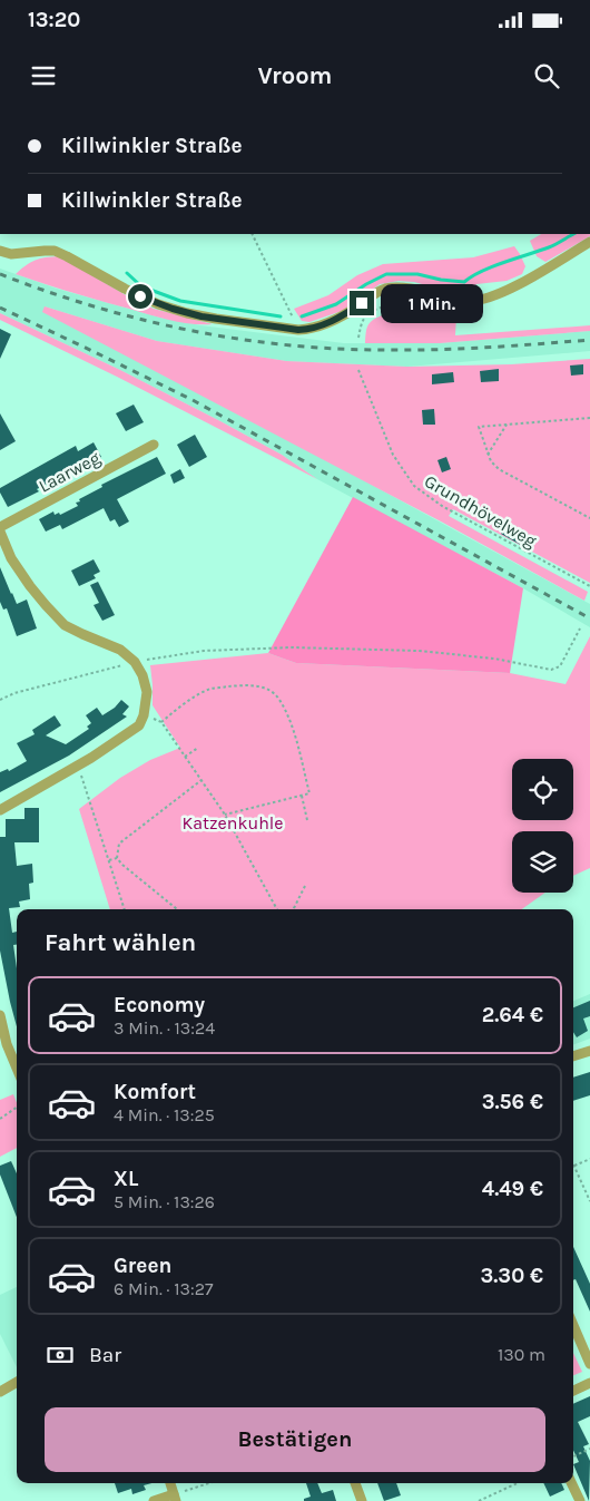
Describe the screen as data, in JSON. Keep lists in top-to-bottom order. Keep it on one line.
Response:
{"streets":{"street":["Laarweg"],"path":["Grundhövelweg"]},"parks":["Katzenkuhle"],"page":{"status":"13:20","header":"Vroom","banner":["Killwinkler Straße","Killwinkler Straße"],"bubble":"1 Min.","heading":"Fahrt wählen","list":[{"name":"Economy","note":"3 Min. · 13:24","value":"2.64 €"},{"name":"Komfort","note":"4 Min. · 13:25","value":"3.56 €"},{"name":"XL","note":"5 Min. · 13:26","value":"4.49 €"},{"name":"Green","note":"6 Min. · 13:27","value":"3.30 €"}],"pay":["Bar","130 m"],"buttons":"Bestätigen"}}
